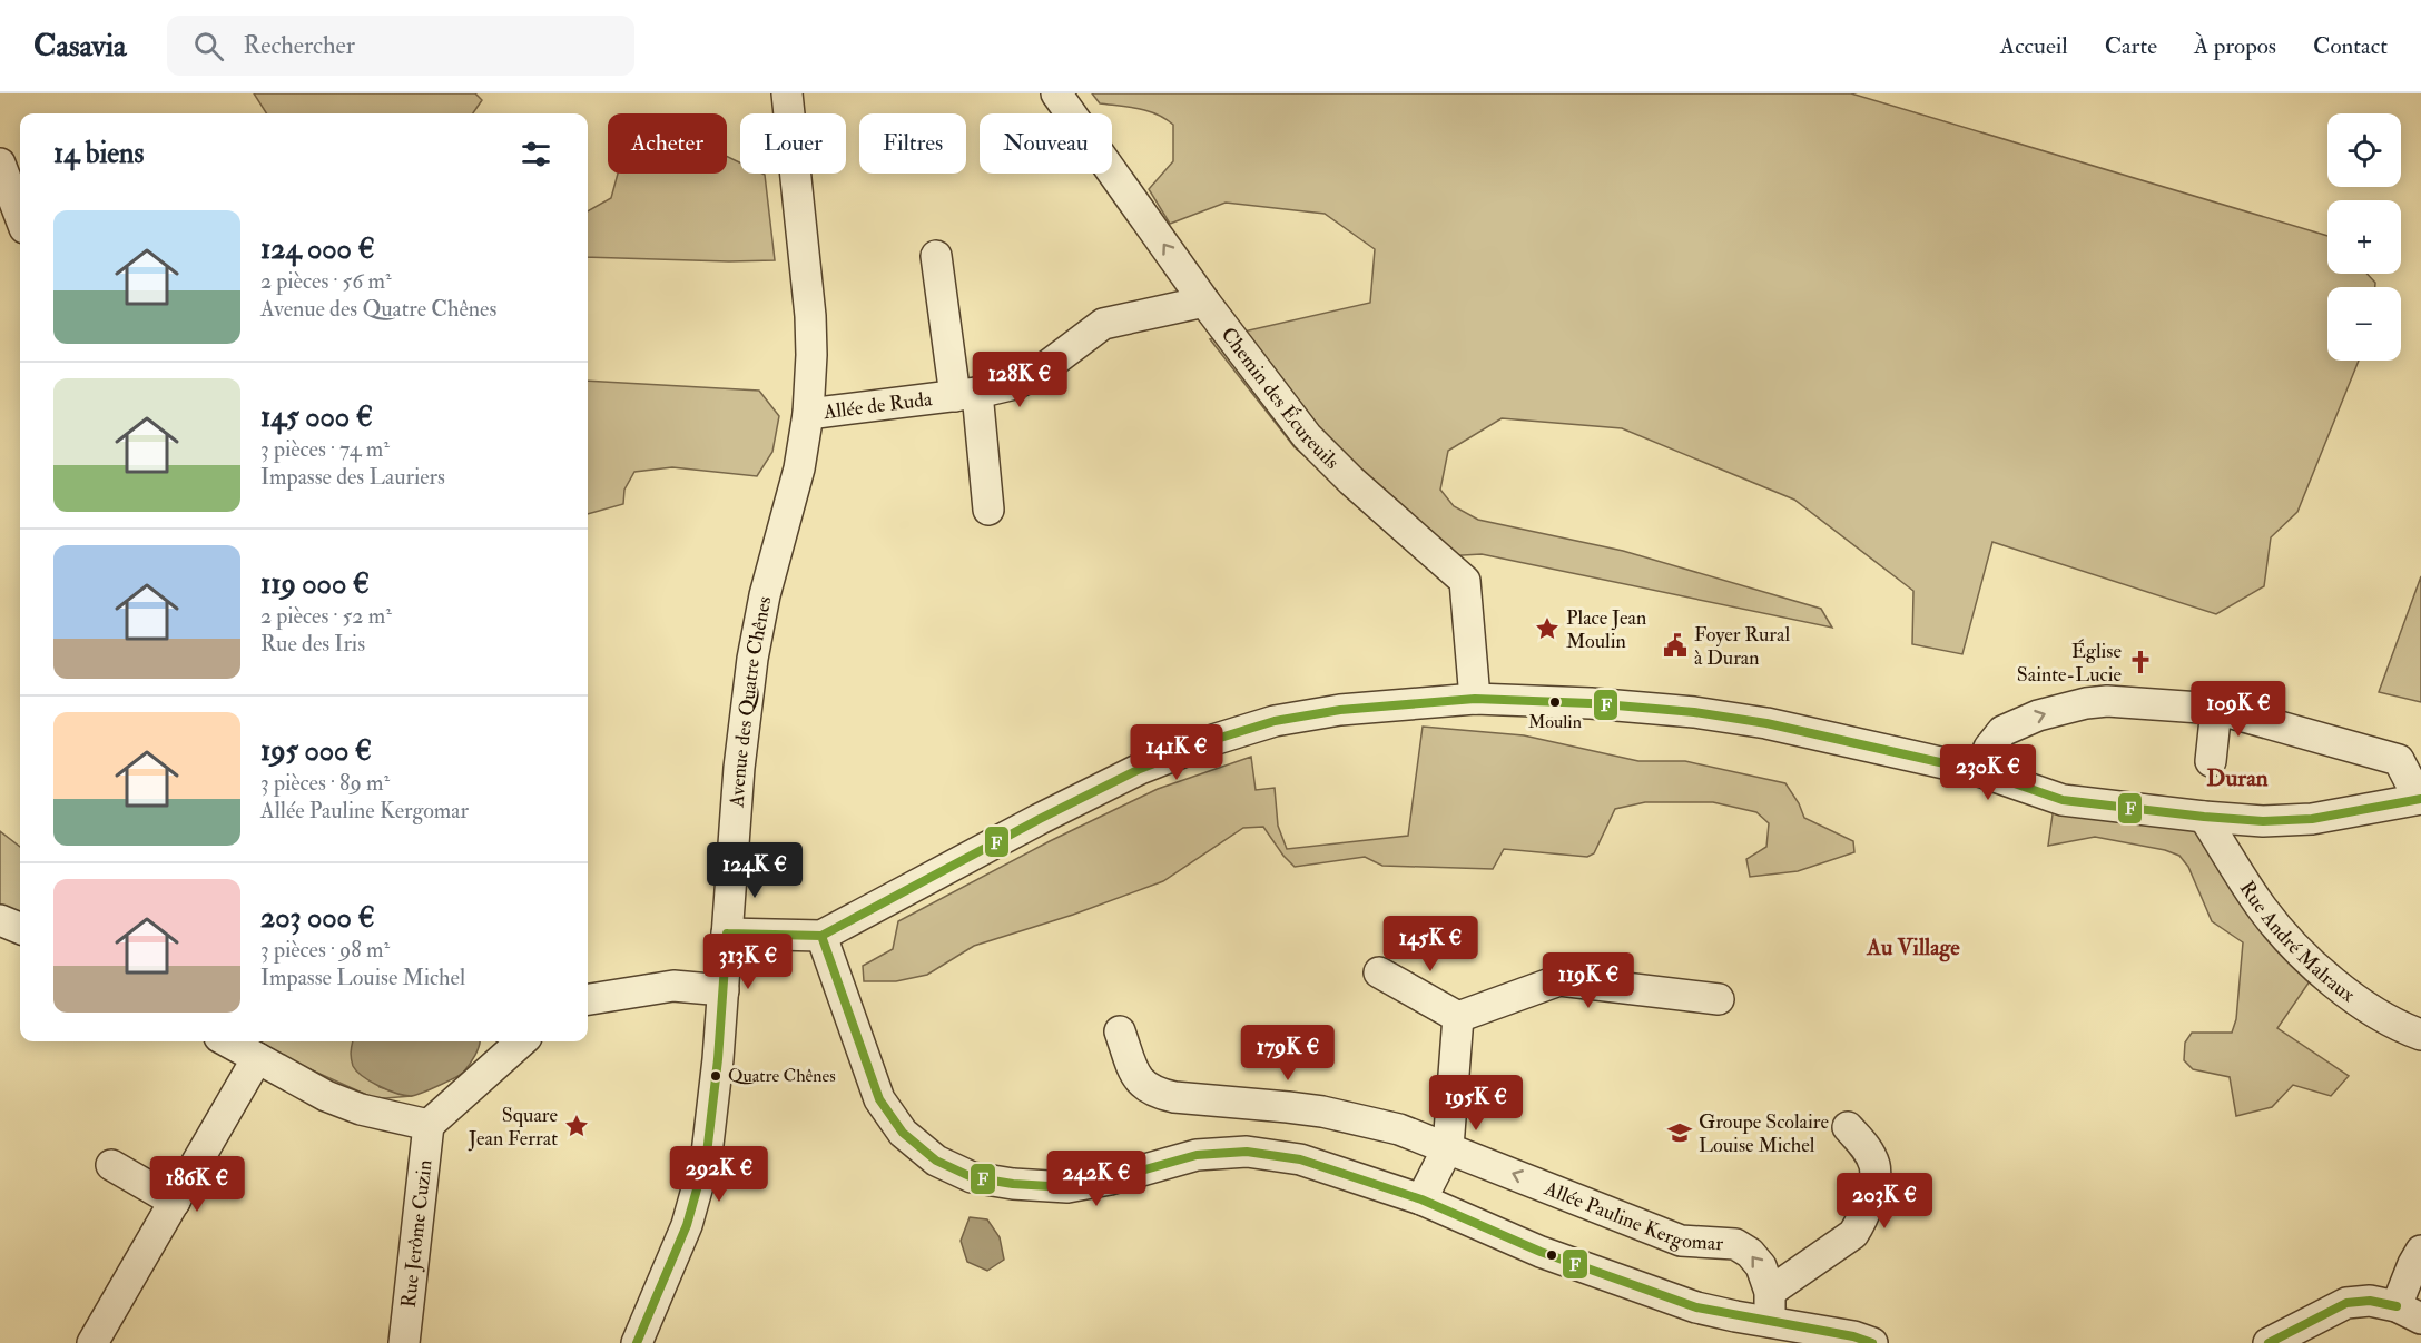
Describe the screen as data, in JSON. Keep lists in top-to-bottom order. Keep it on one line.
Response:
{"streets":{"street":["Chemin des Écureuils","Allée de Ruda","Avenue des Quatre Chênes","Rue André Malraux","Allée Pauline Kergomar","Rue Jerôme Cuzin"]},"crossings":[["Chemin des Écureuils","Allée de Ruda"],["Allée de Ruda","Avenue des Quatre Chênes"]],"districts":["Duran","Au Village"],"places":{"place":["Place Jean Moulin","Square Jean Ferrat"],"public building":["Foyer Rural à Duran"],"church":["Église Sainte-Lucie"],"other":["Moulin","Quatre Chênes"],"school or university":["Groupe Scolaire Louise Michel"]},"lines":["transit line F"],"page":{"header":"Casavia","search":"Rechercher","nav":["Accueil","Carte","À propos","Contact"],"map_buttons":["+","−"],"chip":["Acheter","Louer","Filtres","Nouveau"],"heading":"14 biens","list":[{"name":"124 000 €","note":"2 pièces · 56 m² · Avenue des Quatre Chênes"},{"name":"145 000 €","note":"3 pièces · 74 m² · Impasse des Lauriers"},{"name":"119 000 €","note":"2 pièces · 52 m² · Rue des Iris"},{"name":"195 000 €","note":"3 pièces · 89 m² · Allée Pauline Kergomar"},{"name":"203 000 €","note":"3 pièces · 98 m² · Impasse Louise Michel"}],"price":["128K €","109K €","141K €","230K €","124K €","145K €","313K €","119K €","179K €","195K €","292K €","242K €","186K €","203K €"]}}
